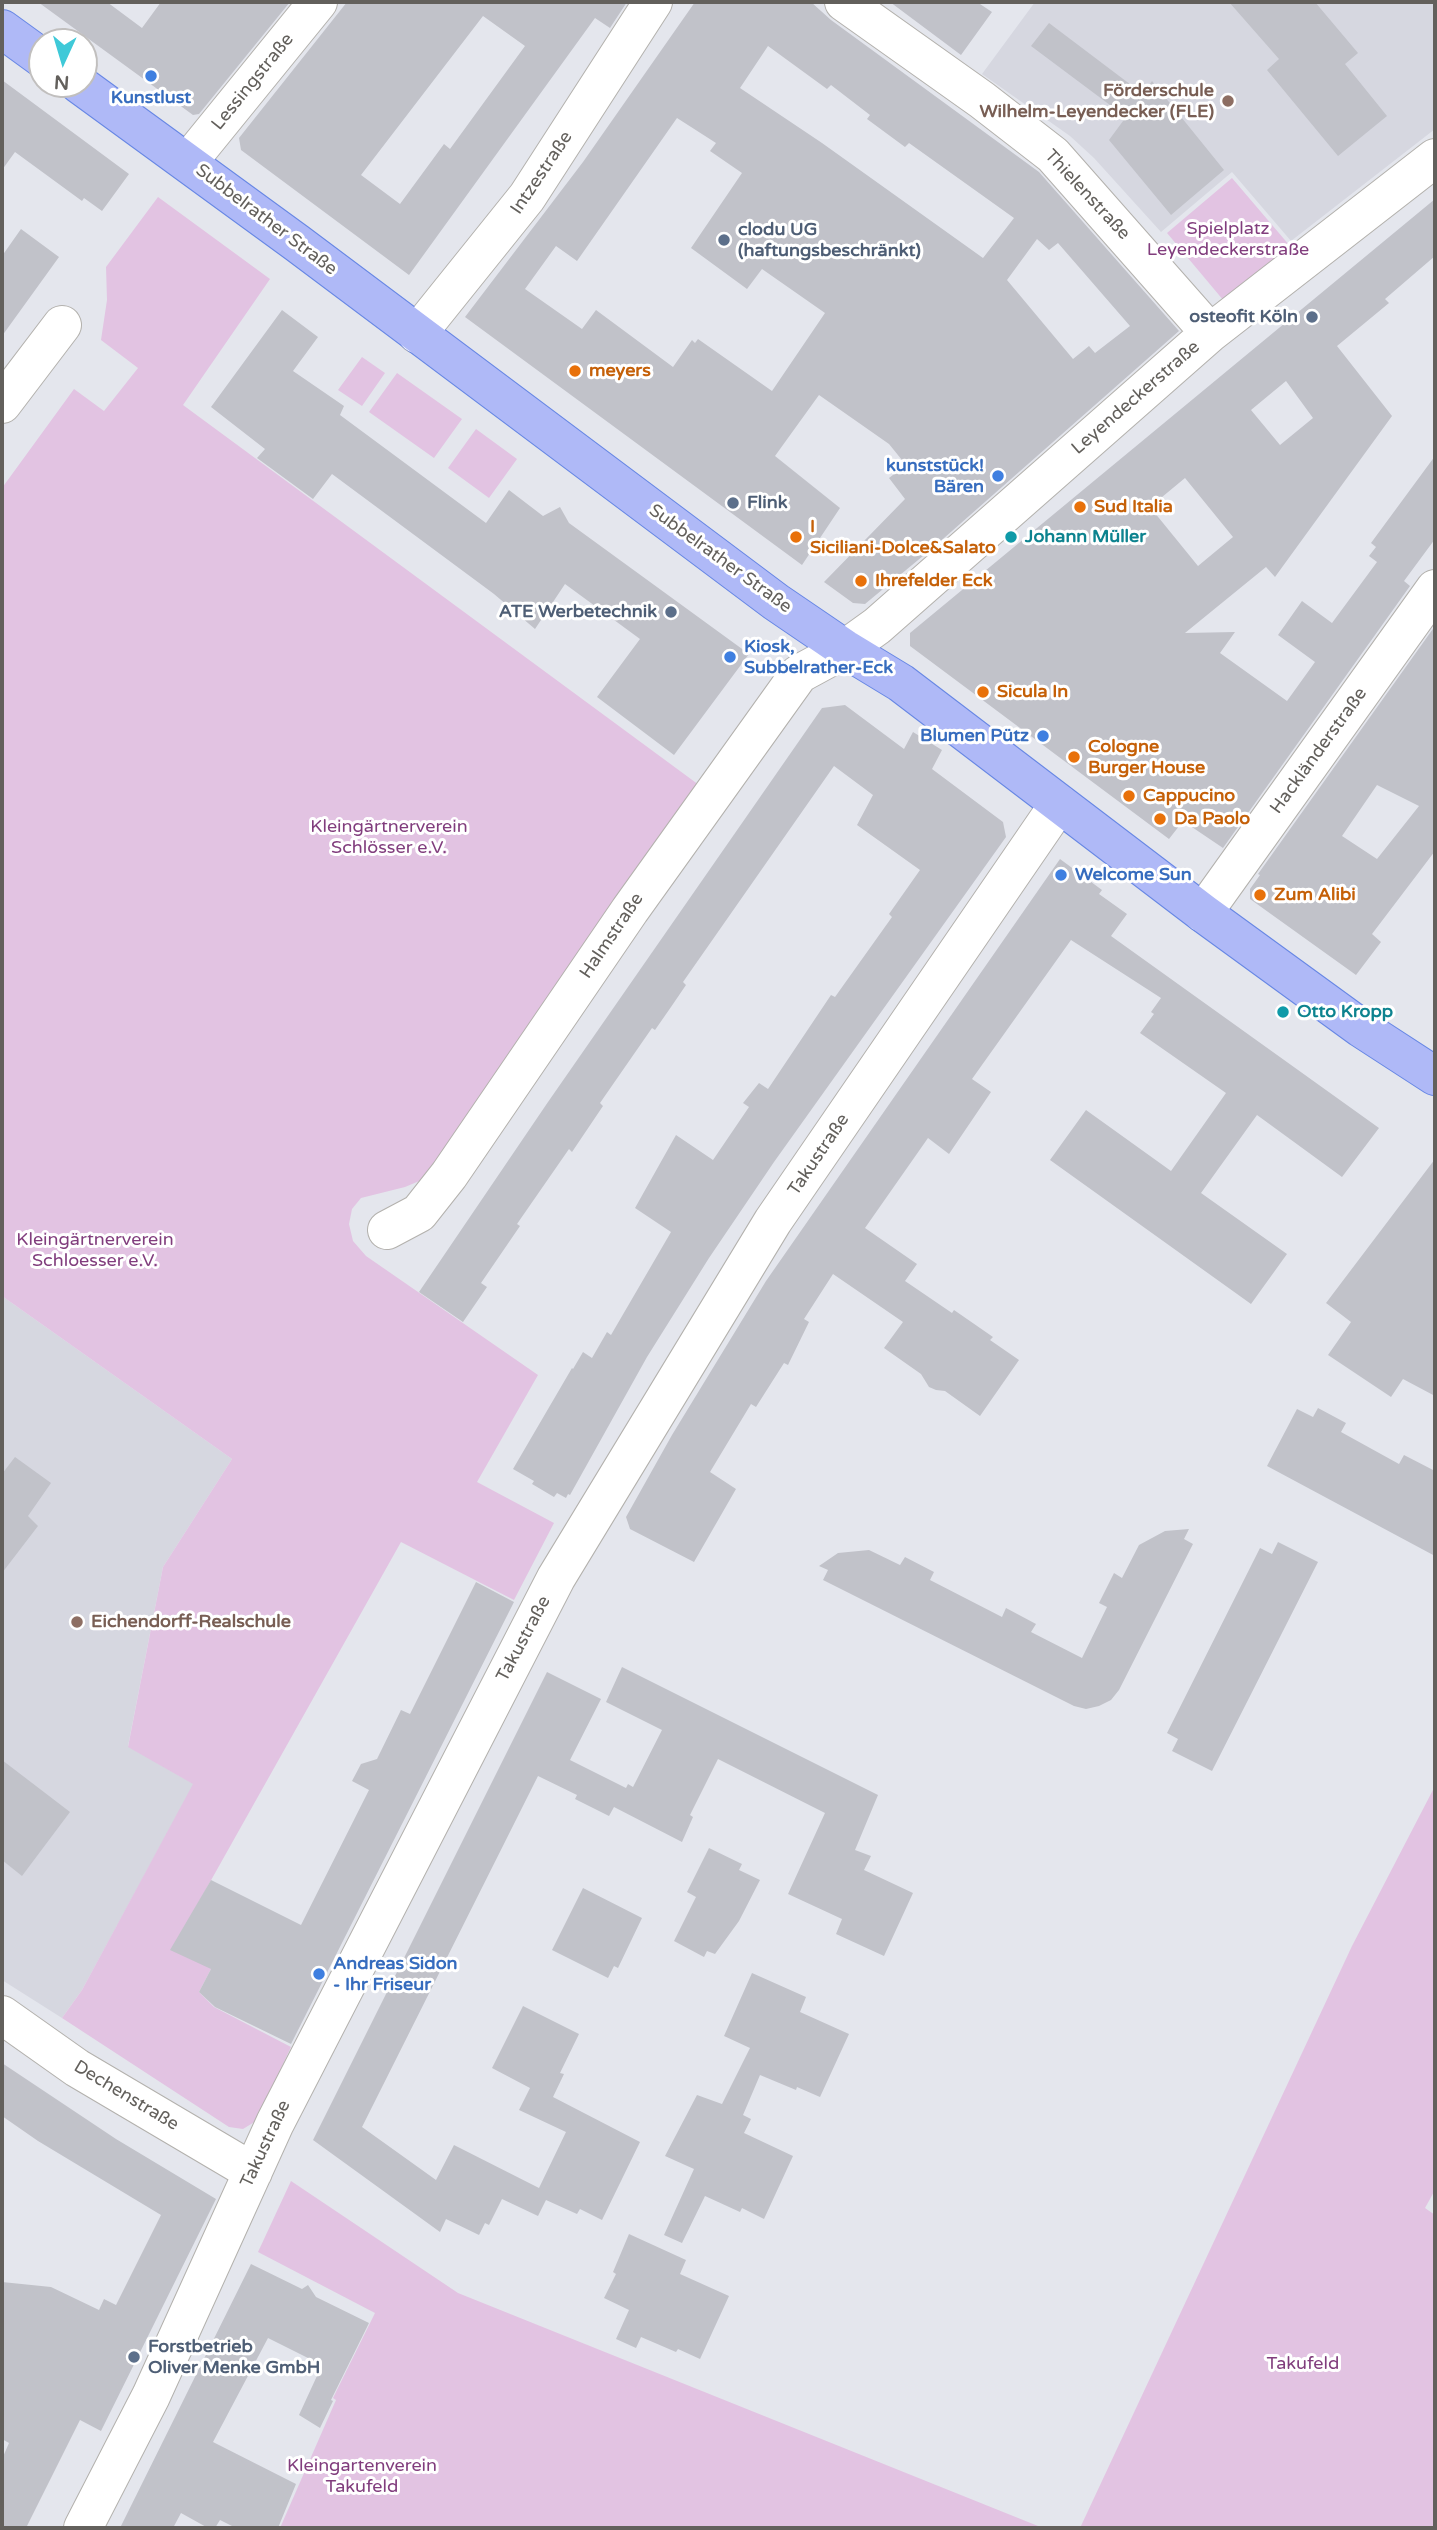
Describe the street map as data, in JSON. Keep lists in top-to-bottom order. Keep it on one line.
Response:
{"streets":{"main road":["Subbelrather Straße"],"street":["Lessingstraße","Intzestraße","Thielenstraße","Leyendeckerstraße","Hackländerstraße","Halmstraße","Takustraße","Dechenstraße"]},"crossings":[["Lessingstraße","Subbelrather Straße"],["Intzestraße","Subbelrather Straße"],["Thielenstraße","Leyendeckerstraße"],["Subbelrather Straße","Leyendeckerstraße"],["Subbelrather Straße","Hackländerstraße"],["Subbelrather Straße","Halmstraße"],["Subbelrather Straße","Takustraße"],["Leyendeckerstraße","Halmstraße"],["Takustraße","Dechenstraße"]],"parks":["Spielplatz Leyendeckerstraße","Kleingärtnerverein Schlösser e.V.","Kleingärtnerverein Schloesser e.V.","Takufeld","Kleingartenverein Takufeld"],"places":["Kunstlust","Förderschule Wilhelm-Leyendecker (FLE)","clodu UG (haftungsbeschränkt)","osteofit Köln","meyers","kunststück! Bären","Flink","Sud Italia","I Siciliani-Dolce&Salato","Johann Müller","Ihrefelder Eck","ATE Werbetechnik","Kiosk, Subbelrather-Eck","Sicula In","Blumen Pütz","Cologne Burger House","Cappucino","Da Paolo","Welcome Sun","Zum Alibi","Otto Kropp","Eichendorff-Realschule","Andreas Sidon - Ihr Friseur","Forstbetrieb Oliver Menke GmbH"],"north":"bottom"}
